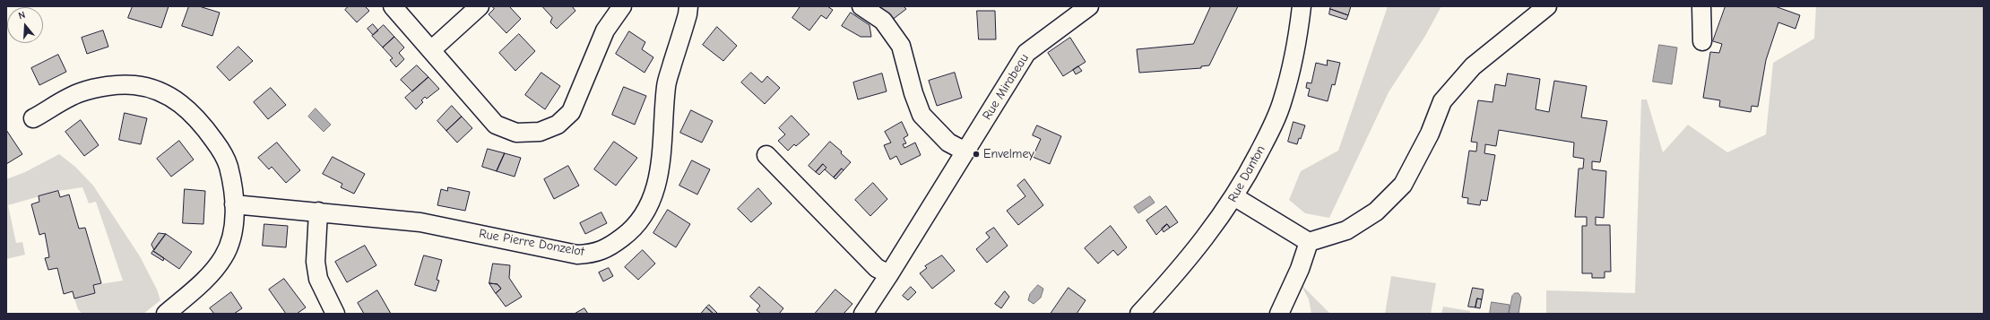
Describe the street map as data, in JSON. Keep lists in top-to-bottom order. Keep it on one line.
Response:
{"streets":{"street":["Rue Mirabeau","Rue Danton","Rue Pierre Donzelot"]},"places":["Envelmey"],"north":"top"}
